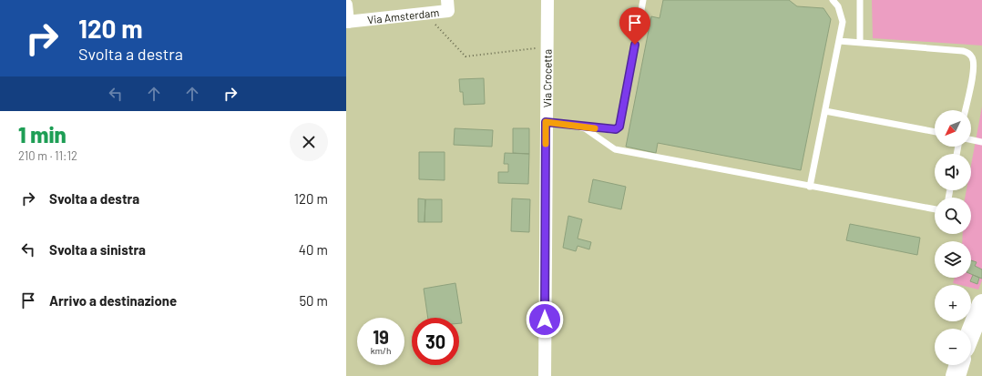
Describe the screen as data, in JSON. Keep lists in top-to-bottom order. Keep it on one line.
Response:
{"streets":{"street":["Via Amsterdam","Via Crocetta"]},"north":"bottom left","page":{"turn":["120 m","Svolta a destra"],"map_buttons":["+","−"],"heading":["1 min","210 m · 11:12"],"list":[{"name":"Svolta a destra","value":"120 m"},{"name":"Svolta a sinistra","value":"40 m"},{"name":"Arrivo a destinazione","value":"50 m"}],"speed":"19 km/h","limit":"30"}}
